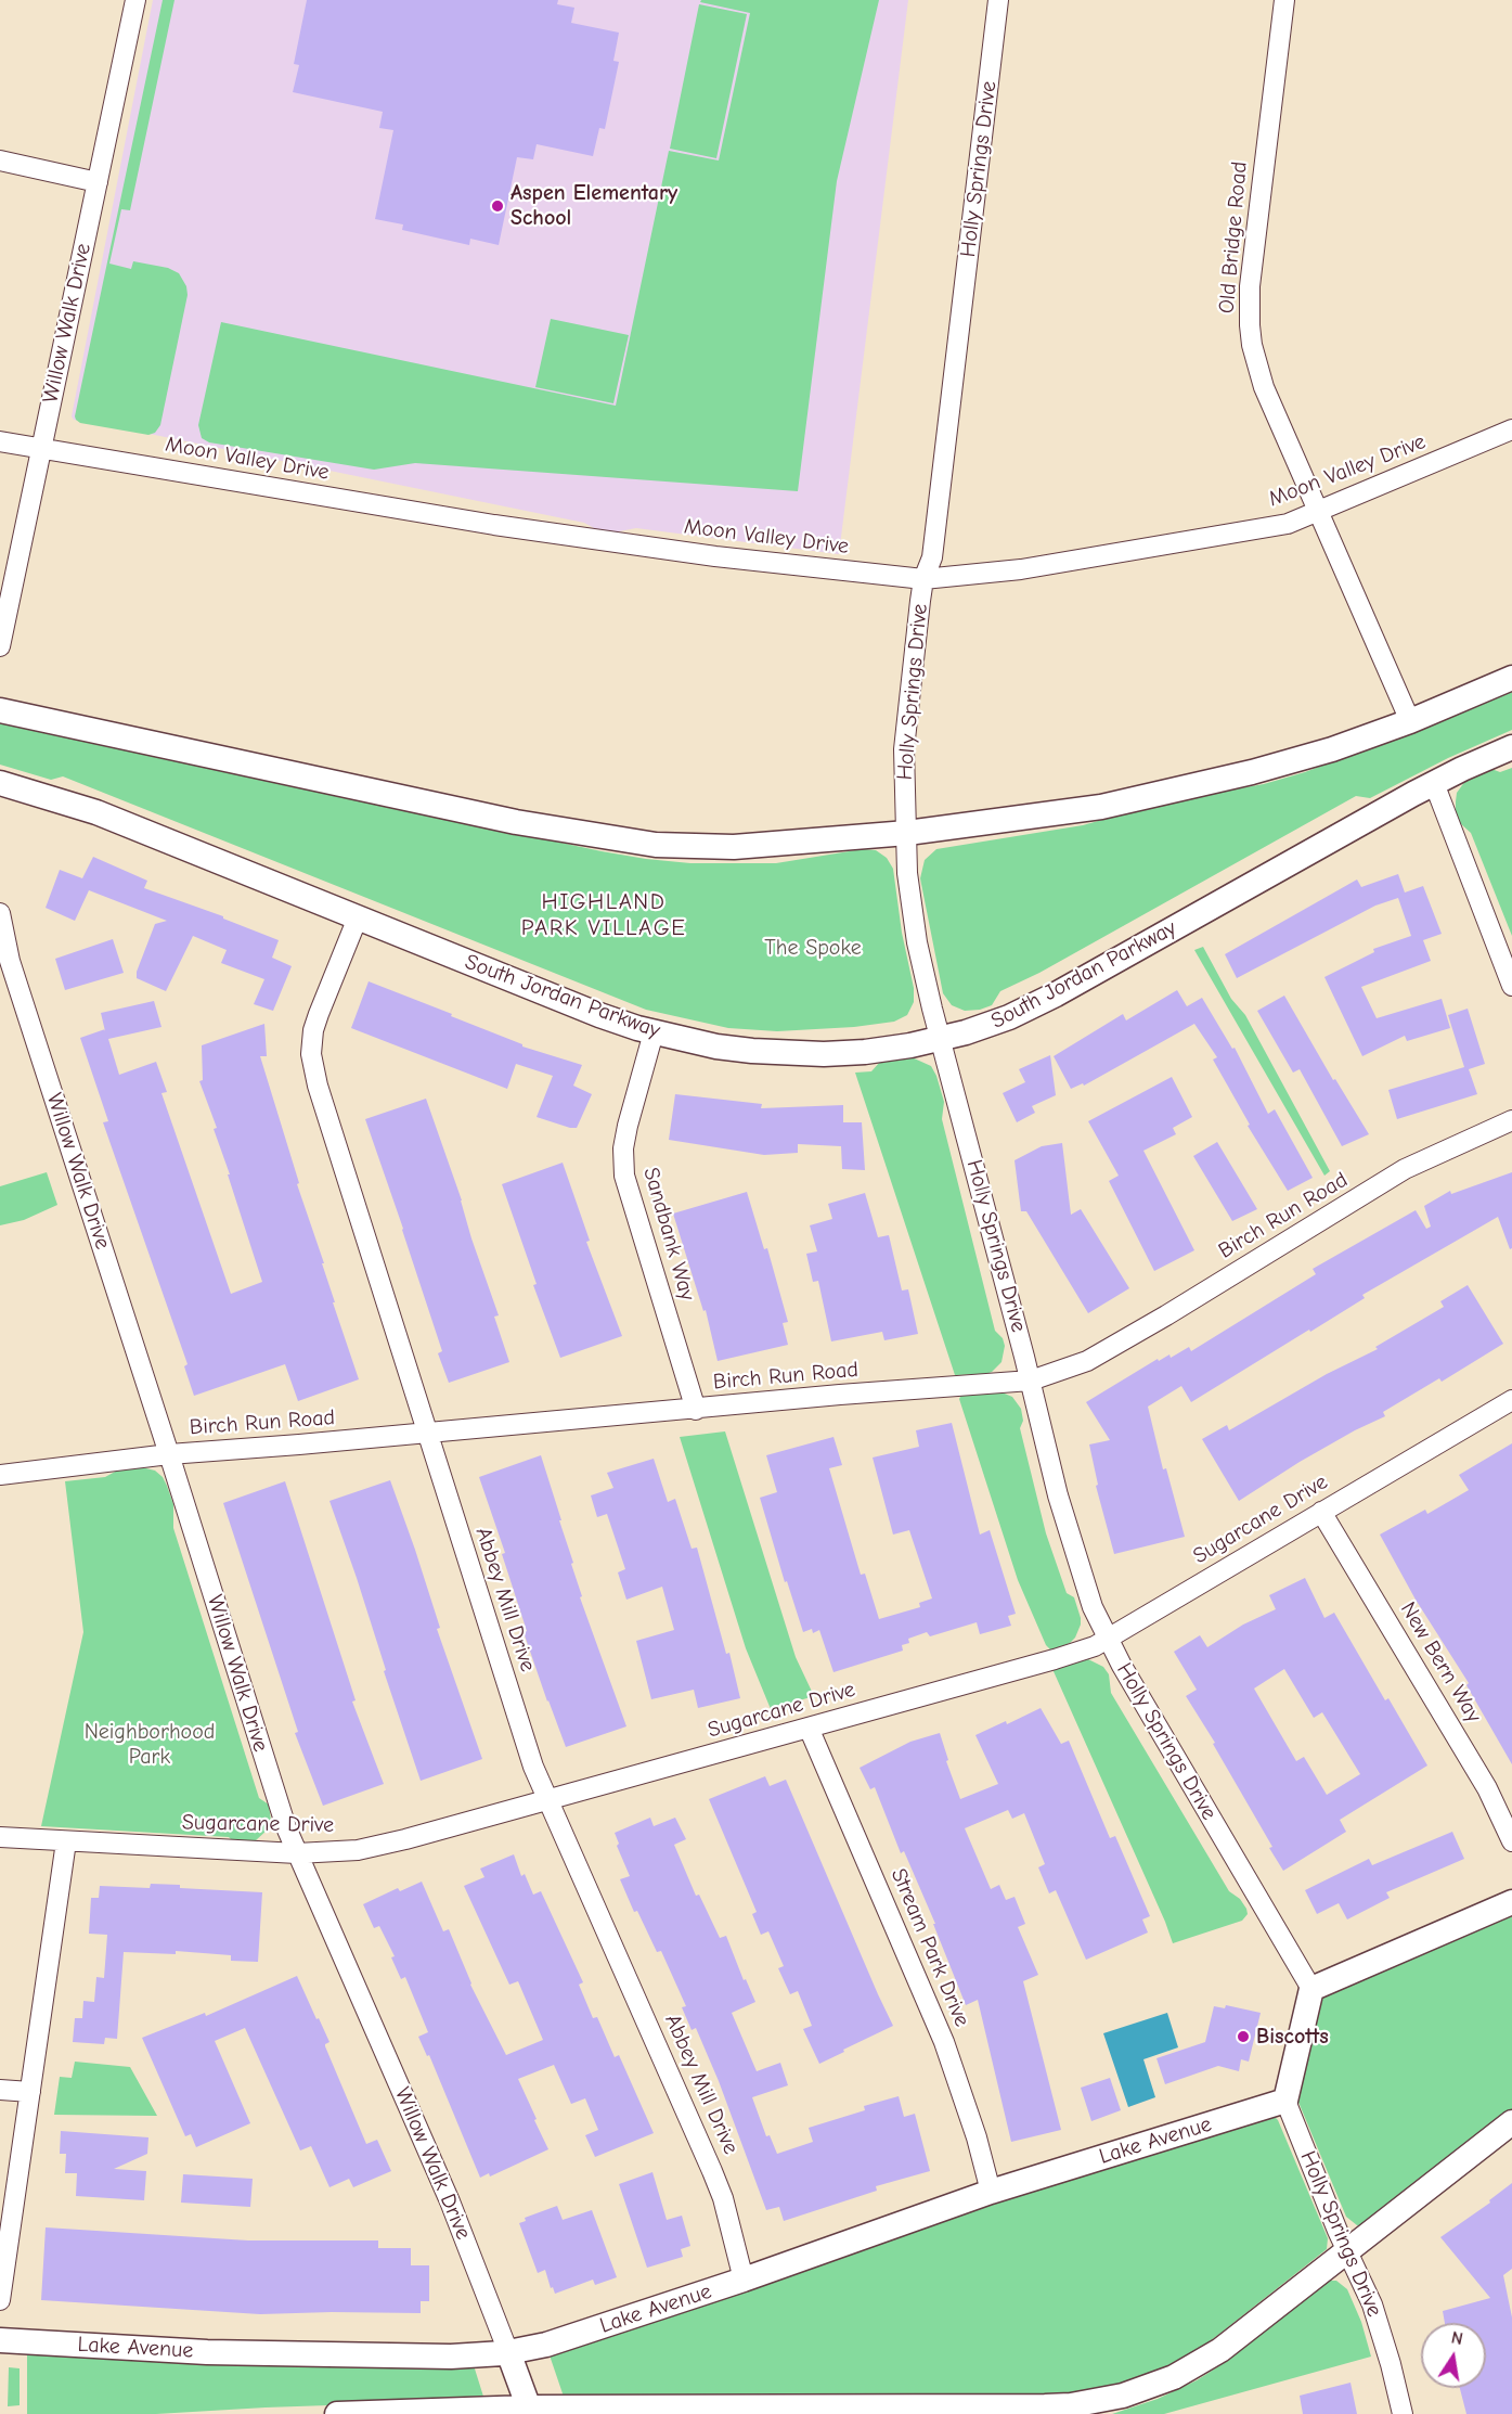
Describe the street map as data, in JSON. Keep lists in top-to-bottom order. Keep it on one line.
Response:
{"streets":{"street":["Holly Springs Drive","Old Bridge Road","Willow Walk Drive","Moon Valley Drive","South Jordan Parkway","Birch Run Road","Sandbank Way","Sugarcane Drive","Abbey Mill Drive","New Bern Way","Stream Park Drive","Lake Avenue"]},"crossings":[["Holly Springs Drive","Moon Valley Drive"],["Holly Springs Drive","South Jordan Parkway"],["Holly Springs Drive","Birch Run Road"],["Holly Springs Drive","Sugarcane Drive"],["Holly Springs Drive","Lake Avenue"],["Old Bridge Road","Moon Valley Drive"],["Willow Walk Drive","Moon Valley Drive"],["Willow Walk Drive","Birch Run Road"],["Willow Walk Drive","Sugarcane Drive"],["Willow Walk Drive","Lake Avenue"],["South Jordan Parkway","Sandbank Way"],["South Jordan Parkway","Abbey Mill Drive"],["Birch Run Road","Sandbank Way"],["Birch Run Road","Abbey Mill Drive"],["Sugarcane Drive","Abbey Mill Drive"],["Sugarcane Drive","New Bern Way"],["Sugarcane Drive","Stream Park Drive"],["Abbey Mill Drive","Lake Avenue"],["Stream Park Drive","Lake Avenue"]],"districts":["HIGHLAND PARK VILLAGE"],"parks":["The Spoke","Neighborhood Park"],"places":["Aspen Elementary School","Biscotts"],"north":"top"}
